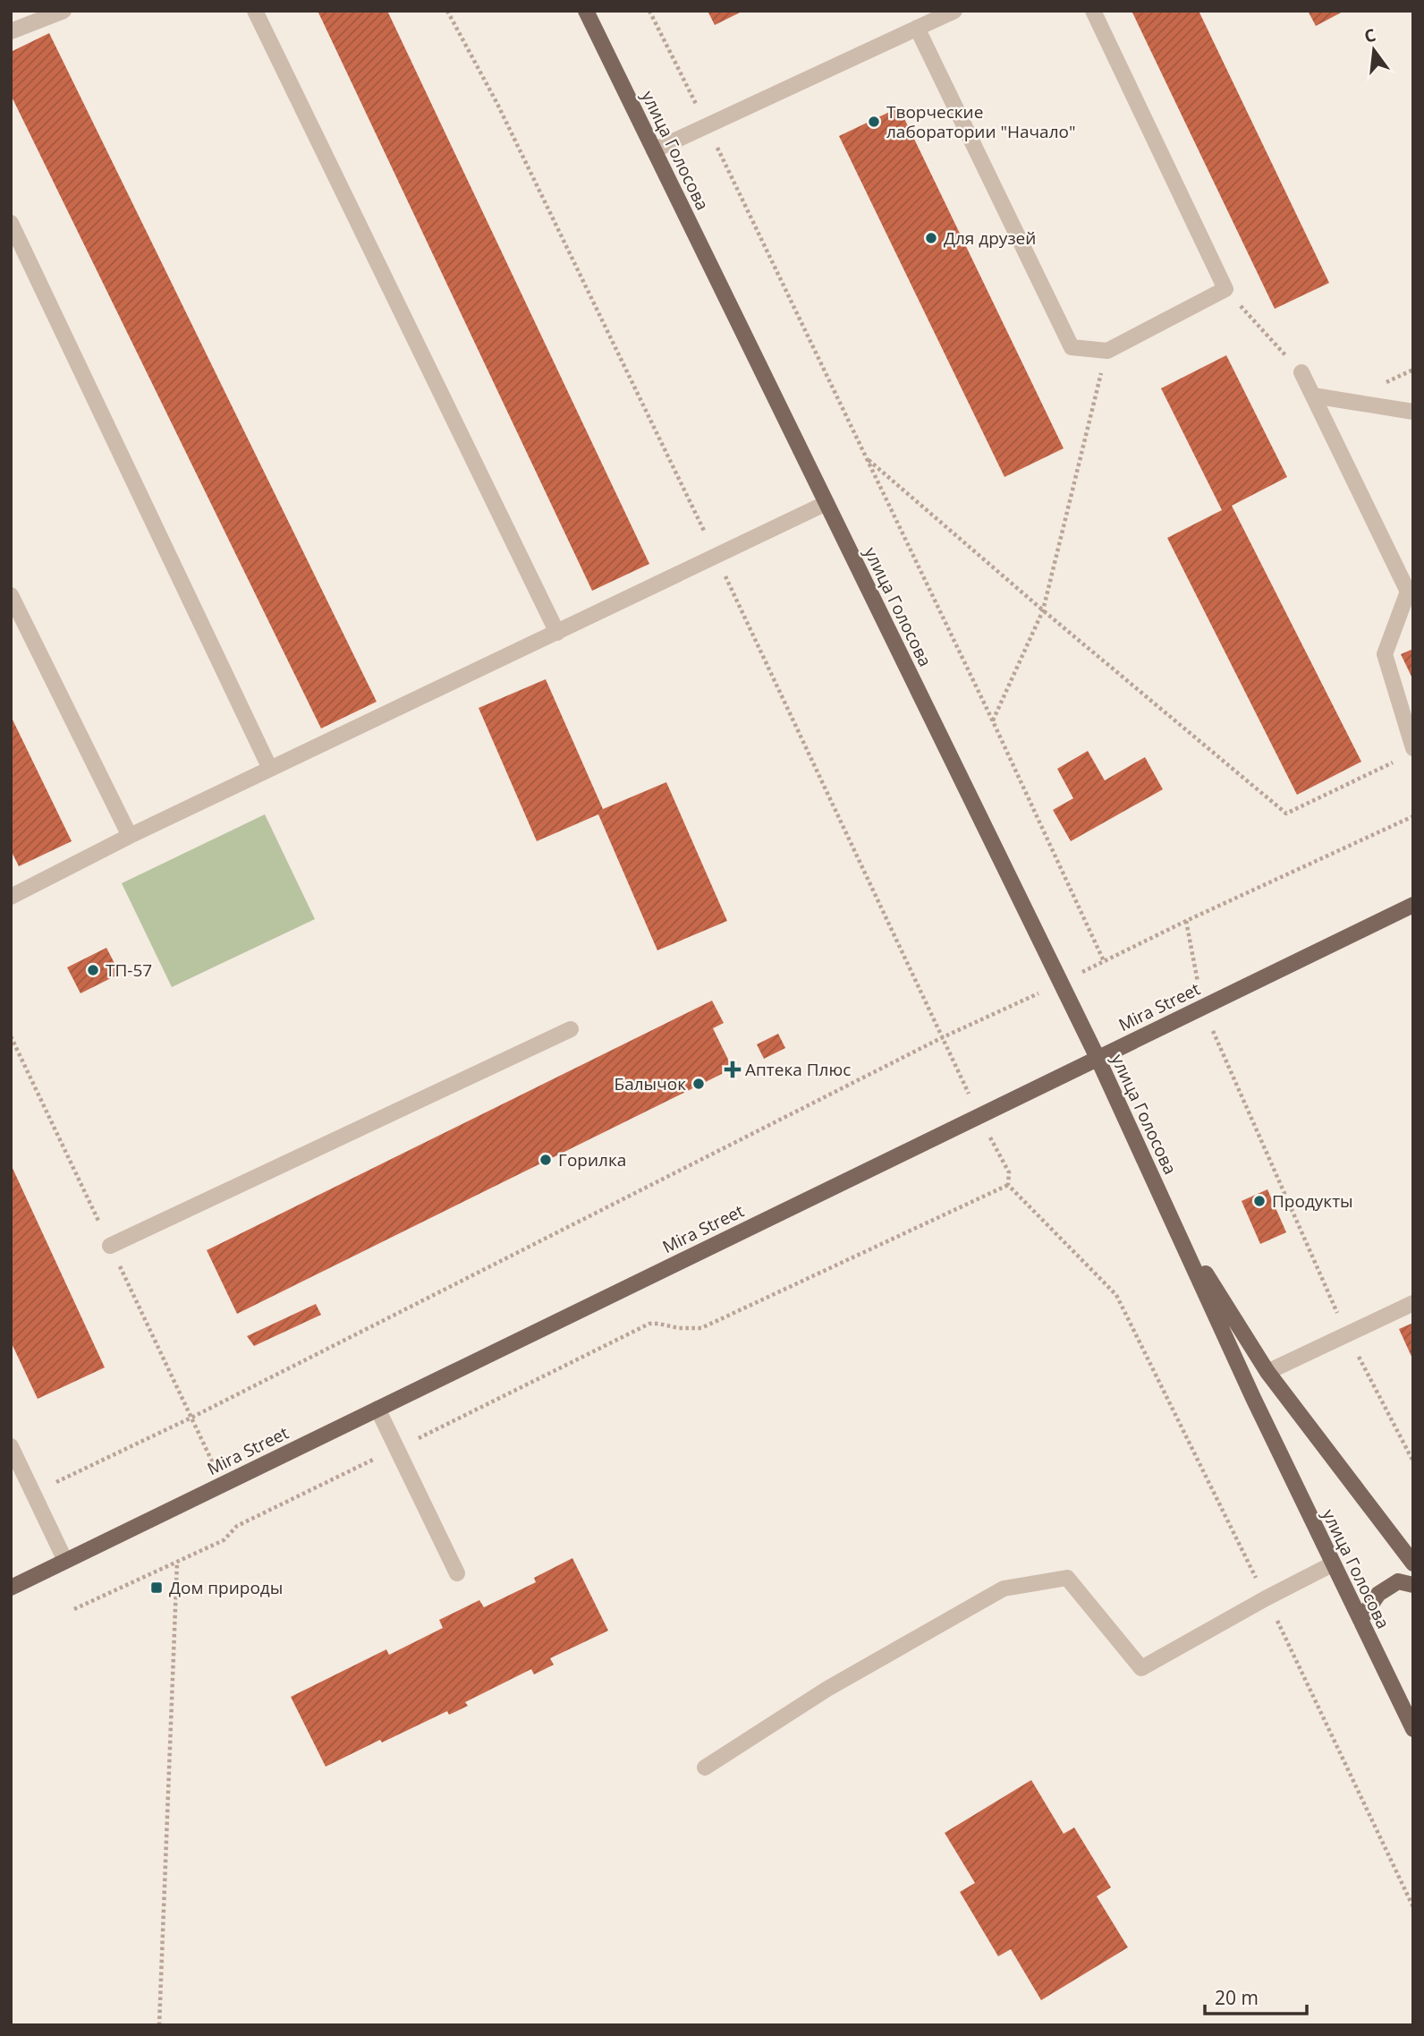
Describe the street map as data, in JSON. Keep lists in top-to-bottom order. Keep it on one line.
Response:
{"streets":{"main road":["улица Голосова","Mira Street"]},"crossings":[["улица Голосова","Mira Street"]],"places":{"other":["Творческие лаборатории \"Начало\"","Для друзей","ТП-57","Балычок","Горилка","Продукты"],"health":["Аптека Плюс"],"transit":["Дом природы"]},"scale_bar":"20 m","north":"top"}
